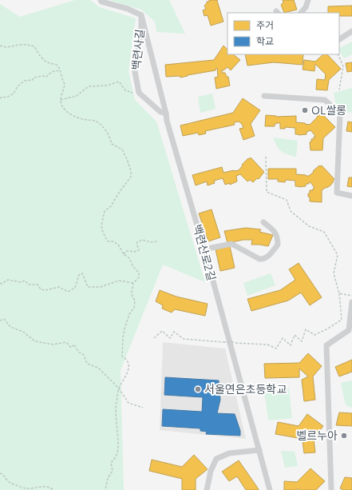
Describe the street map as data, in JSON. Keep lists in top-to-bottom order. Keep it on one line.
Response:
{"streets":{"street":["백련사길","백련산로2길"]},"crossings":[["백련사길","백련산로2길"]],"places":["OL쌀롱","서울연은초등학교","벨르누아"],"legend":["주거","학교"]}
